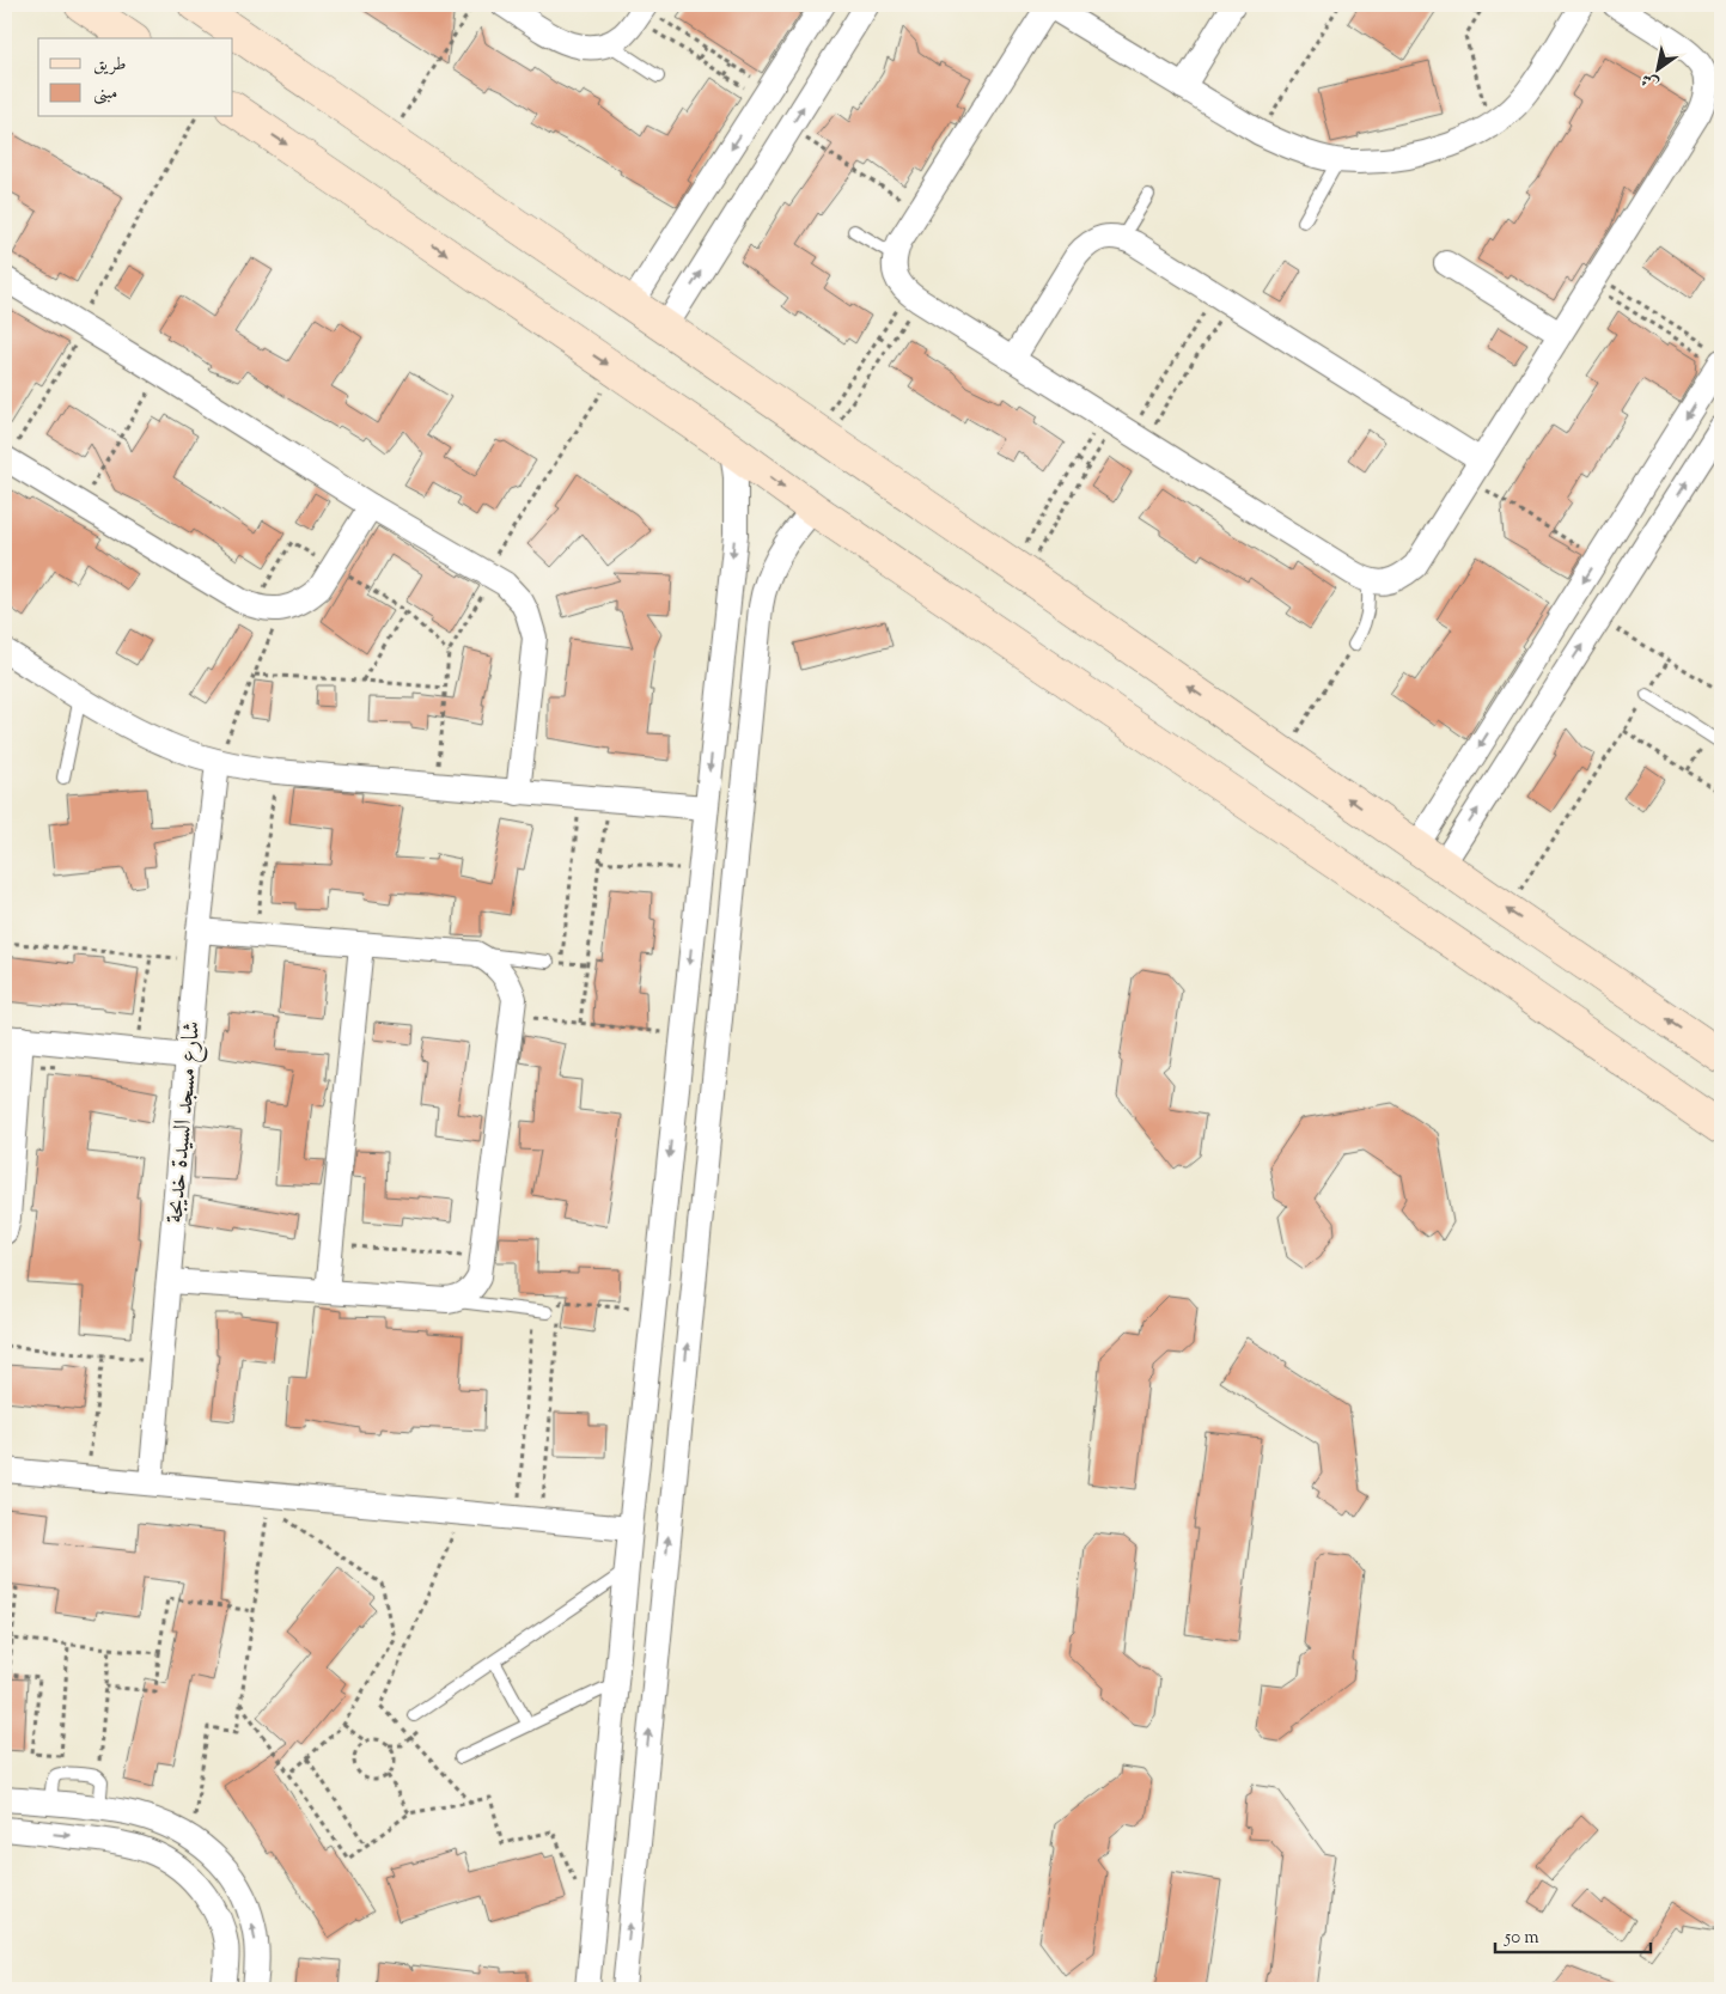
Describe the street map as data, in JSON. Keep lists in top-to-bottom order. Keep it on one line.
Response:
{"streets":{"street":["شارع مسجد السيدة خديجة"]},"legend":["طريق","مبنى"],"scale_bar":"50 m","north":"bottom left"}
